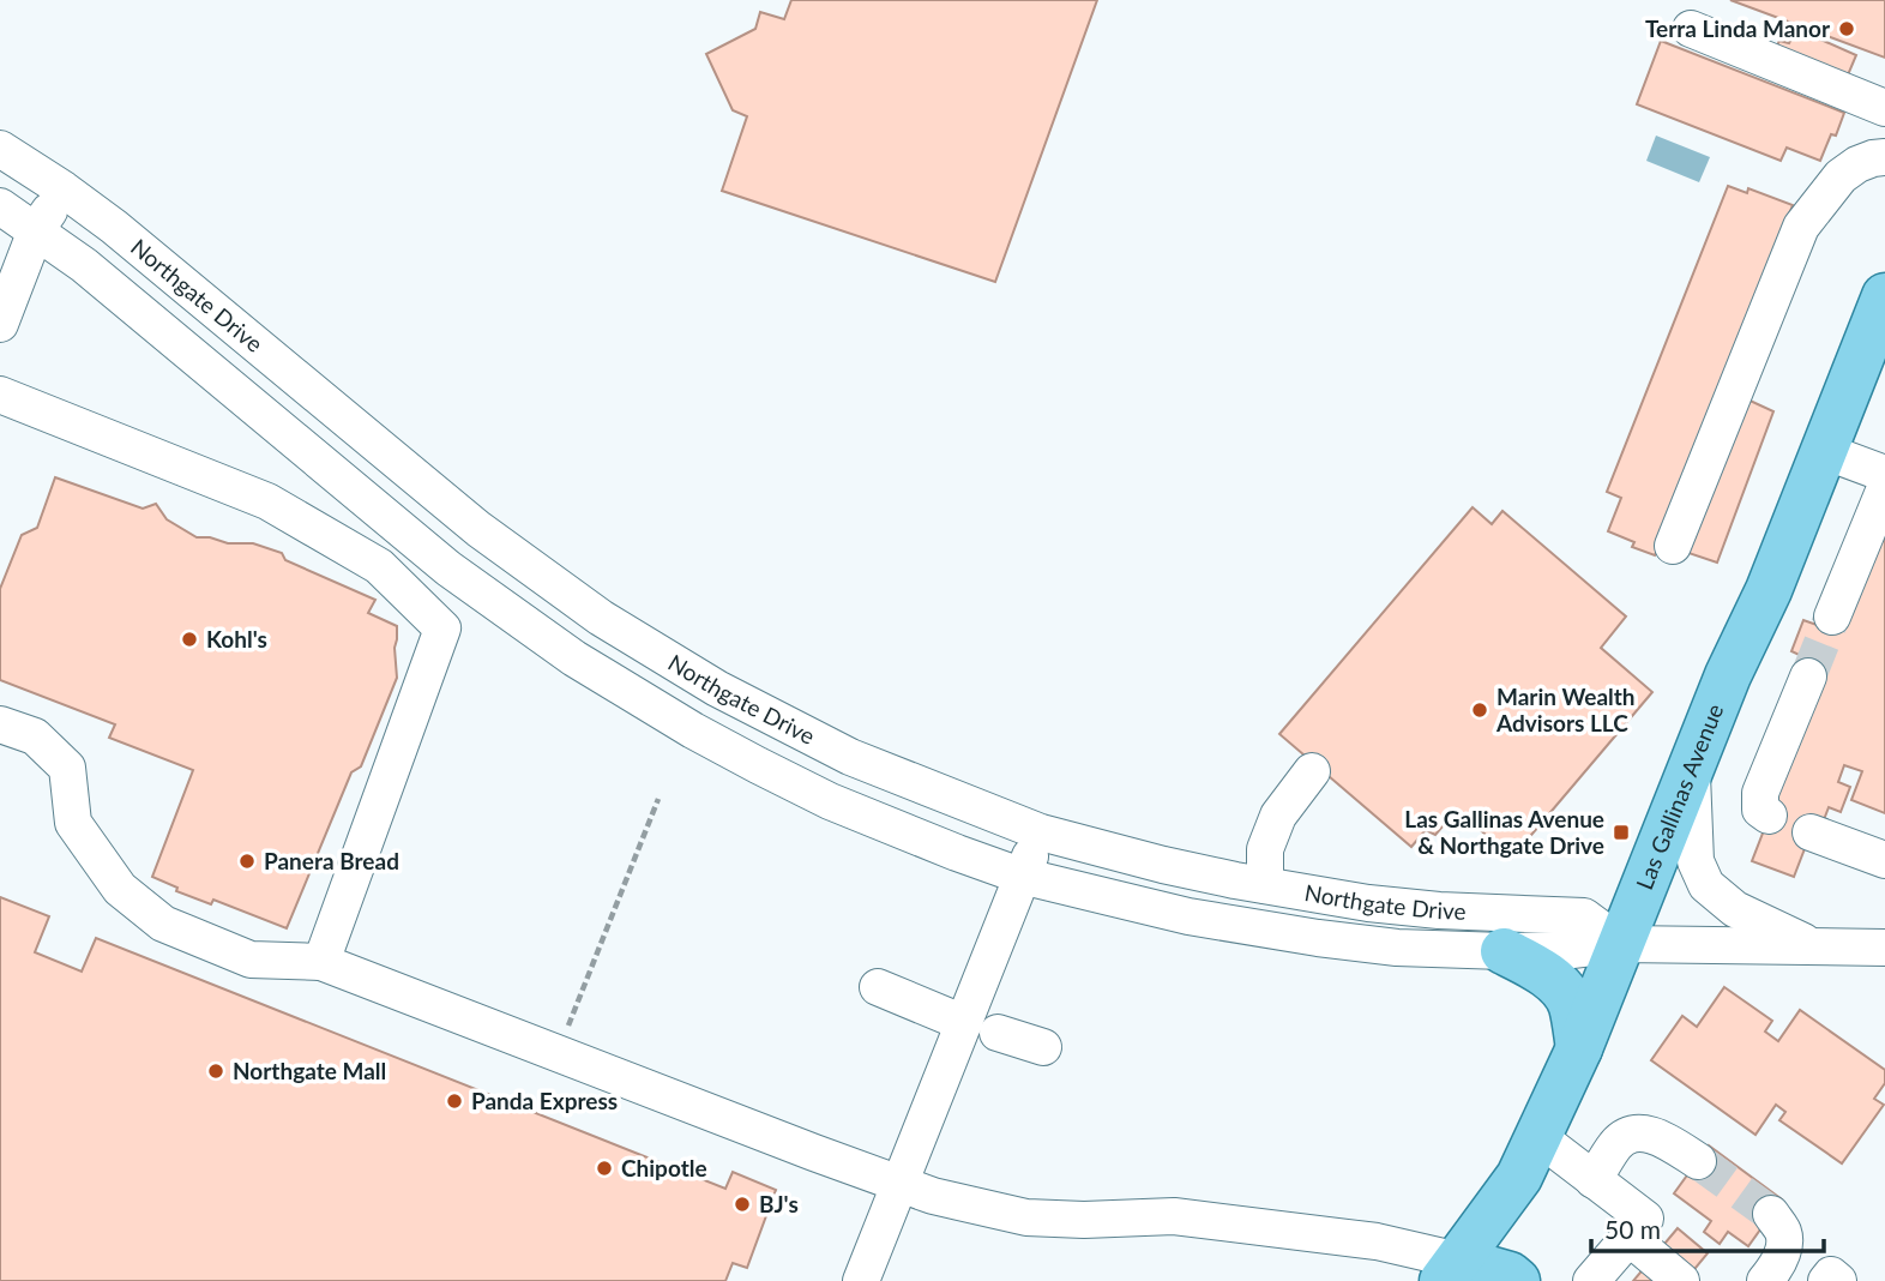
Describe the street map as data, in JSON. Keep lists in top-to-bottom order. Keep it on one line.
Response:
{"streets":{"main road":["Las Gallinas Avenue"],"street":["Northgate Drive"]},"crossings":[["Northgate Drive","Las Gallinas Avenue"]],"places":{"other":["Terra Linda Manor","Kohl's","Marin Wealth Advisors LLC","Panera Bread","Northgate Mall","Panda Express","Chipotle","BJ's"],"transit":["Las Gallinas Avenue & Northgate Drive"]},"scale_bar":"50 m"}
